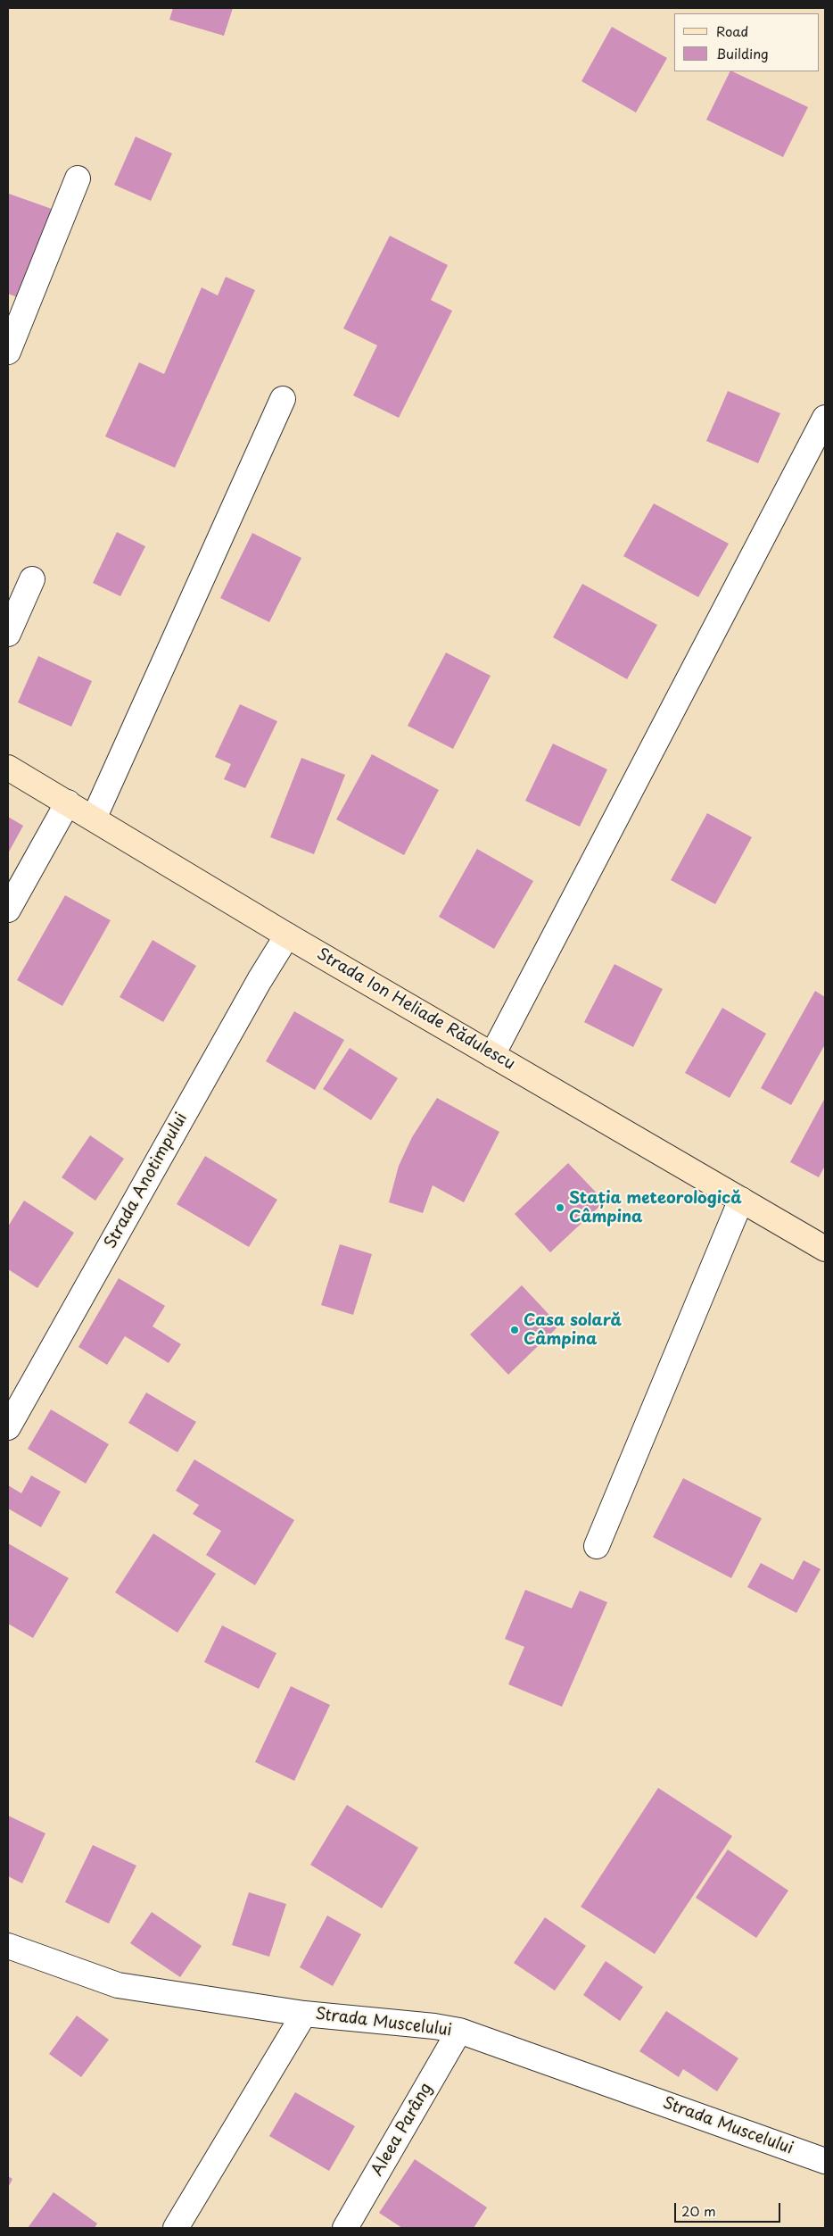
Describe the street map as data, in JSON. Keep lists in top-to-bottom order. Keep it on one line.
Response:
{"streets":{"street":["Strada Ion Heliade Rădulescu","Strada Anotimpului","Strada Muscelului","Aleea Parâng"]},"crossings":[["Strada Ion Heliade Rădulescu","Strada Anotimpului"],["Strada Muscelului","Aleea Parâng"]],"places":["Stația meteorologică Câmpina","Casa solară Câmpina"],"legend":["Road","Building"],"scale_bar":"20 m"}
